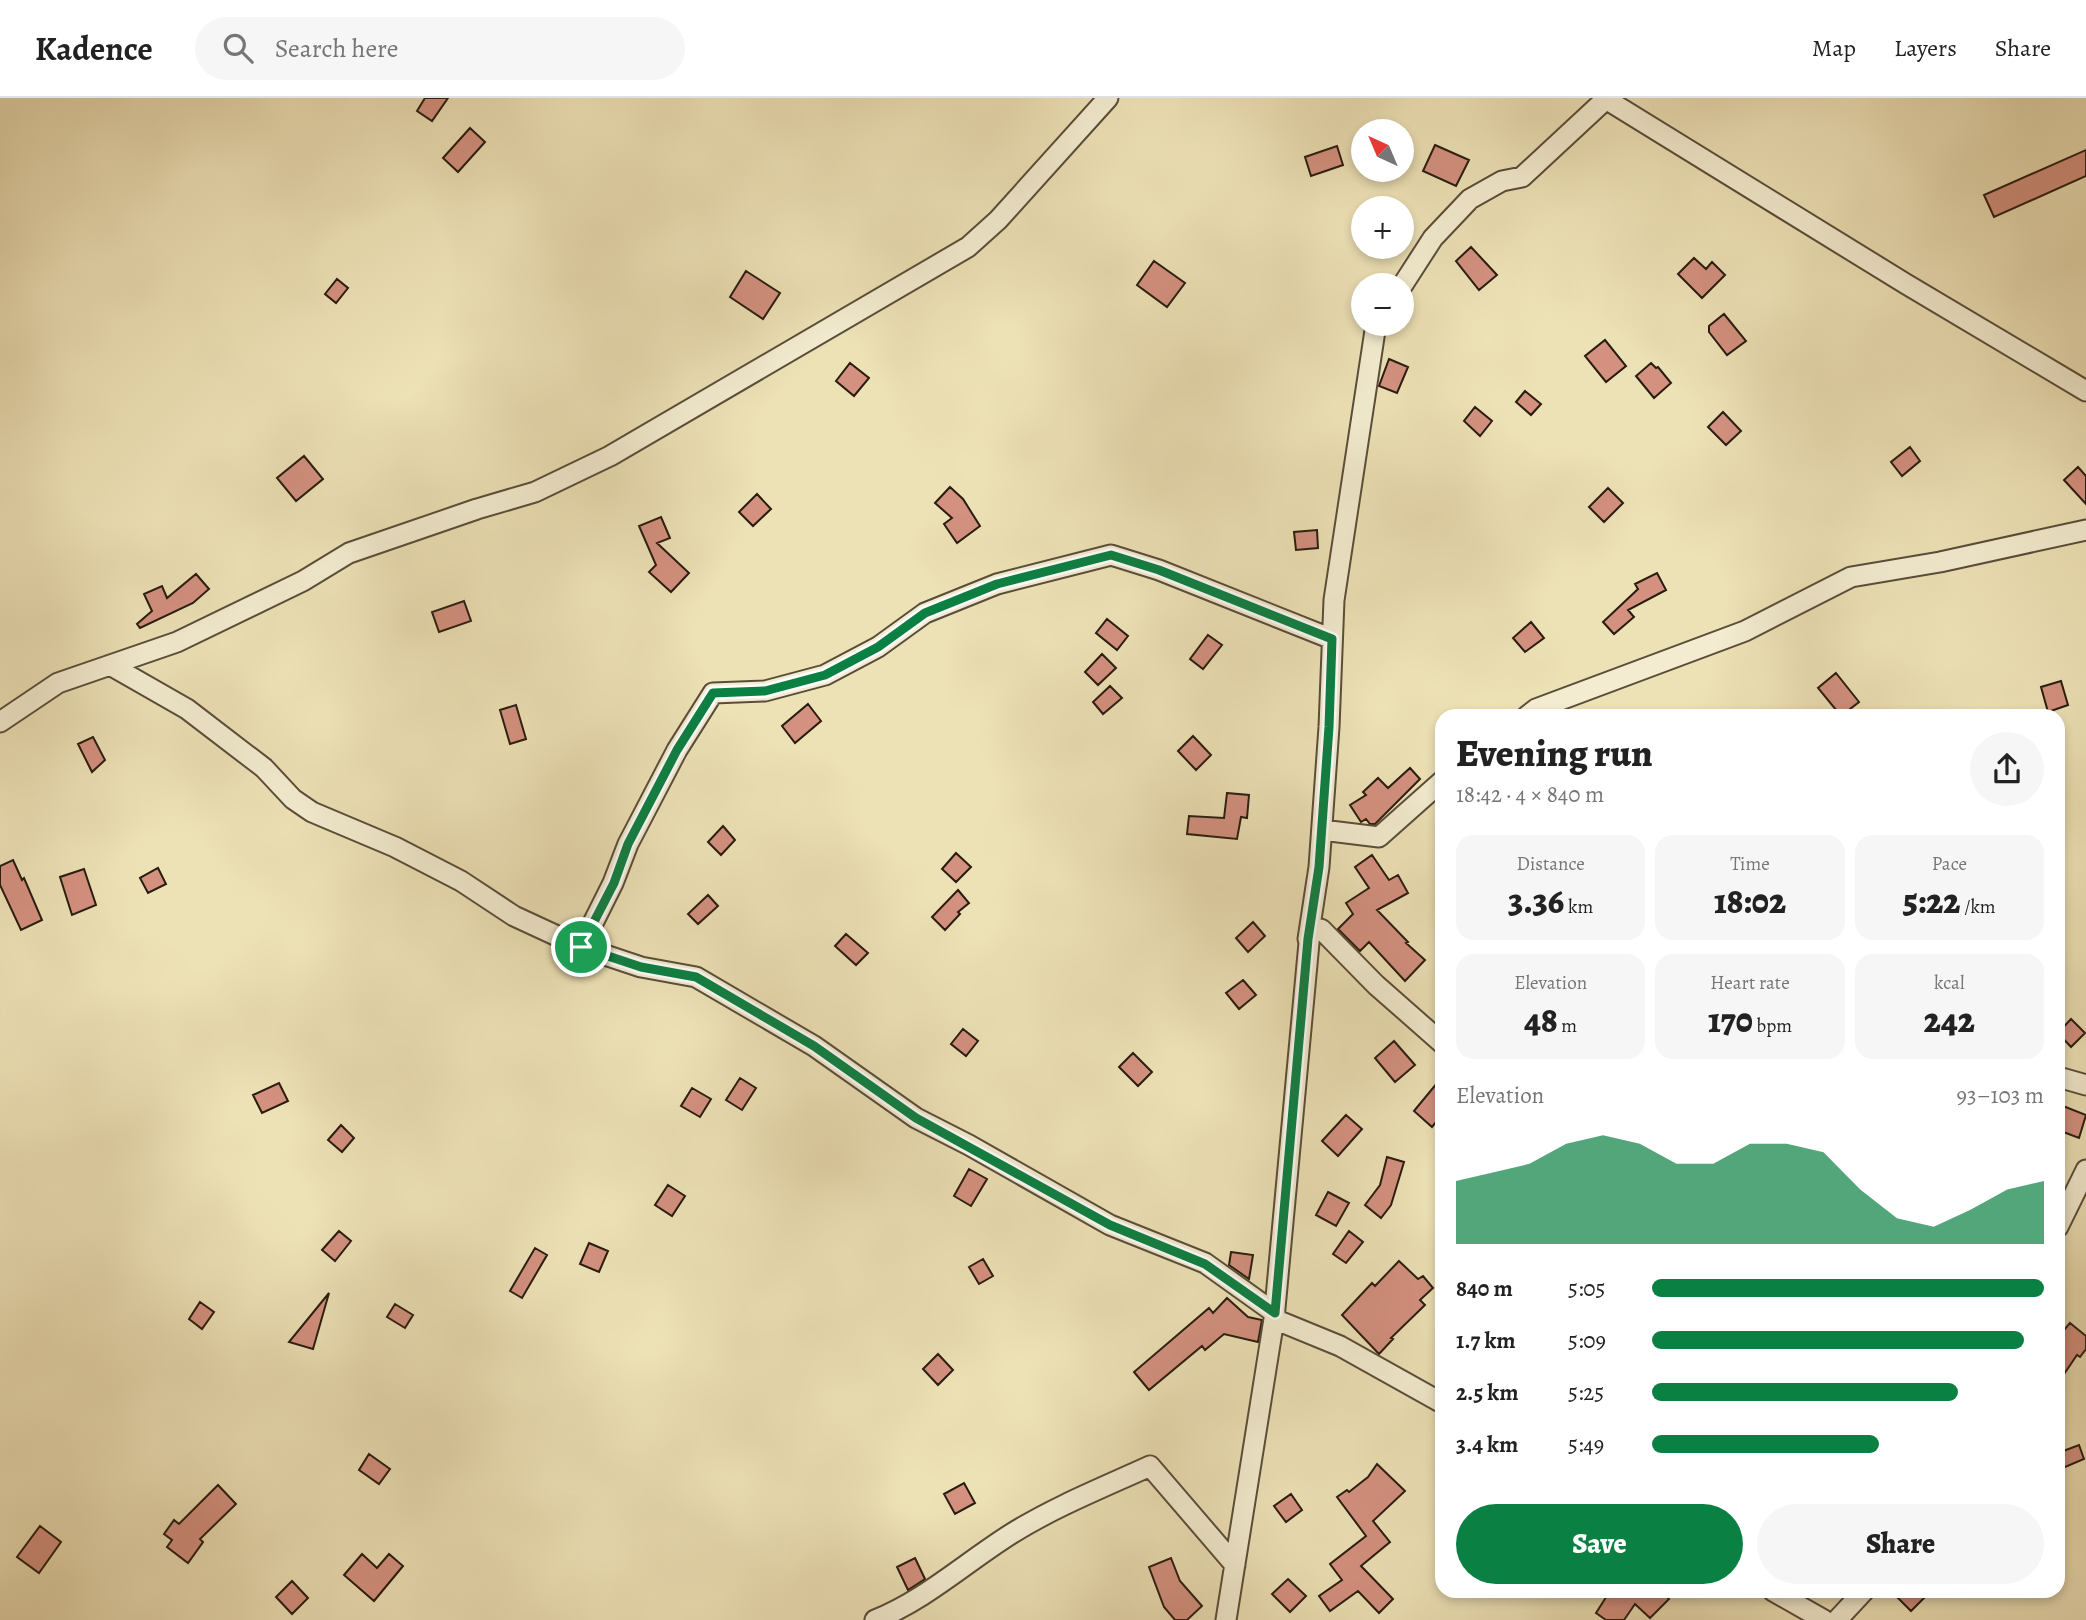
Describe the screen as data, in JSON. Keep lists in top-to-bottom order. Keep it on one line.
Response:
{"north":"top left","page":{"header":"Kadence","search":"Search here","nav":["Map","Layers","Share"],"map_buttons":["+","−"],"heading":["Evening run","18:42 · 4 × 840 m"],"stats":[["Distance","3.36 km"],["Time","18:02"],["Pace","5:22 /km"],["Elevation","48 m"],["Heart rate","170 bpm"],["kcal","242"]],"chart":["Elevation","93–103 m"],"list":[{"name":"840 m","note":"5:05"},{"name":"1.7 km","note":"5:09"},{"name":"2.5 km","note":"5:25"},{"name":"3.4 km","note":"5:49"}],"buttons":["Save","Share"]}}
